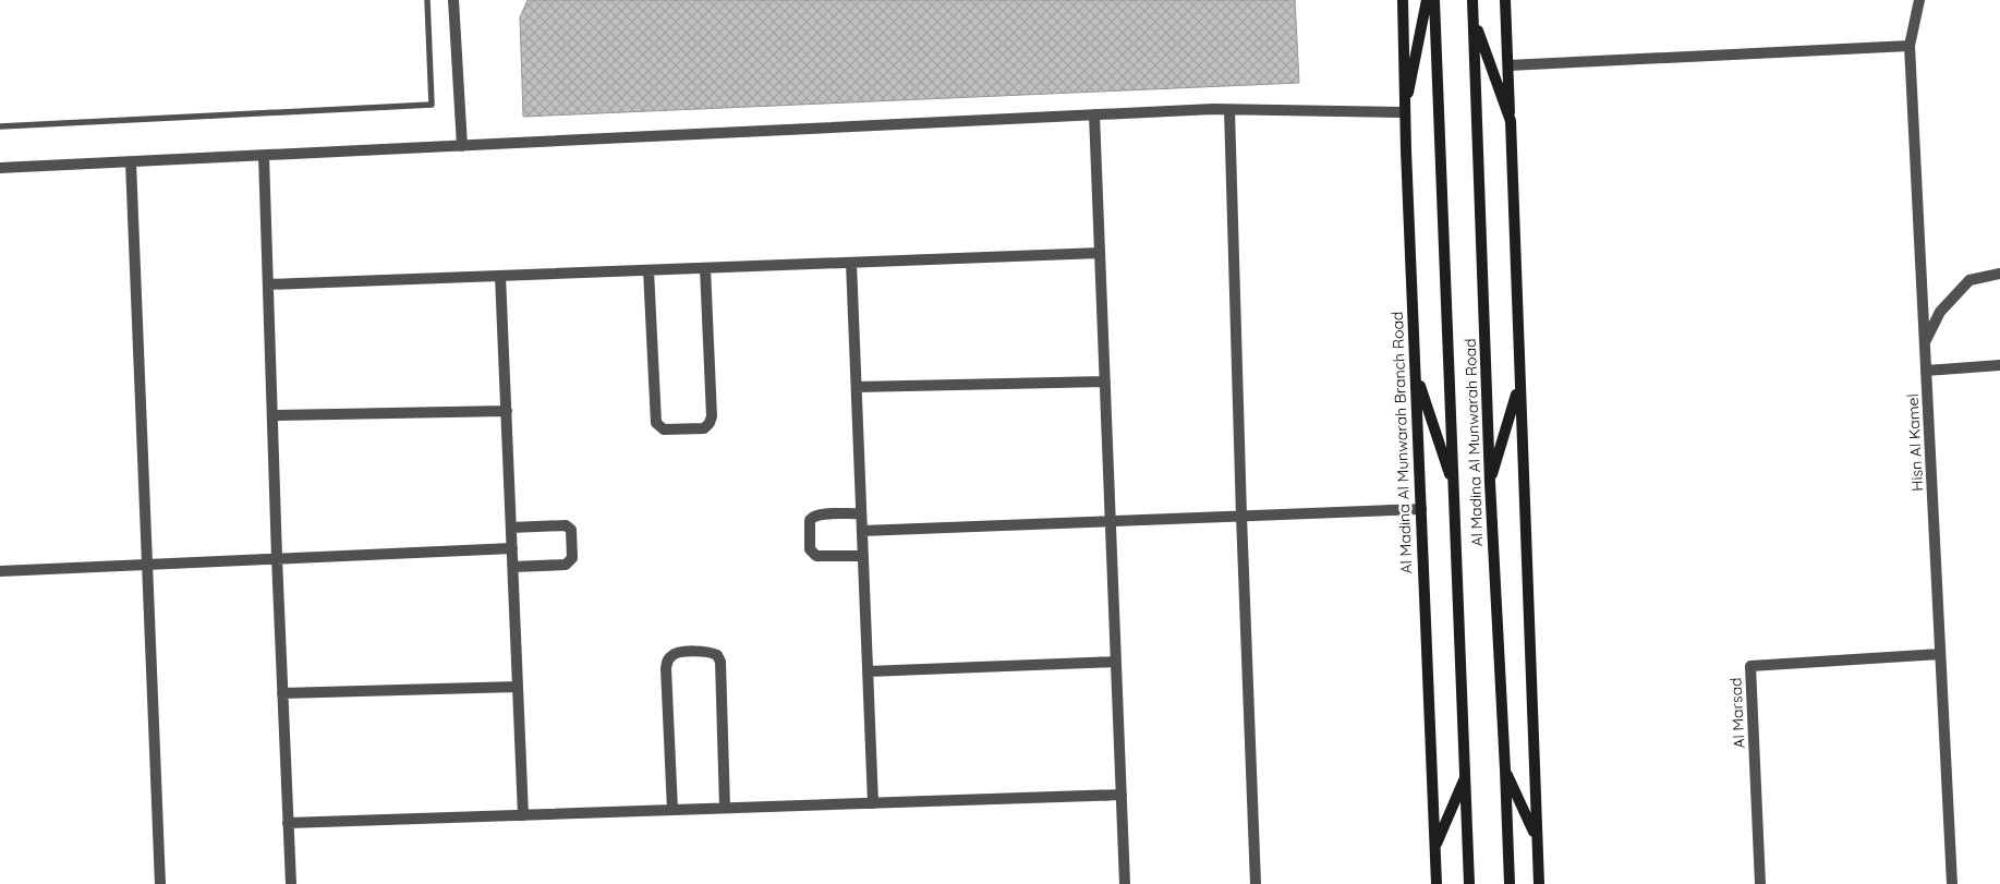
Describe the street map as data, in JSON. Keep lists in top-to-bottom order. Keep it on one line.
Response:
{"streets":{"street":["Al Madina Al Munwarah Branch Road","Al Madina Al Munwarah Road","Hisn Al Kamel","Al Marsad"]},"crossings":[["Hisn Al Kamel","Al Marsad"]]}
